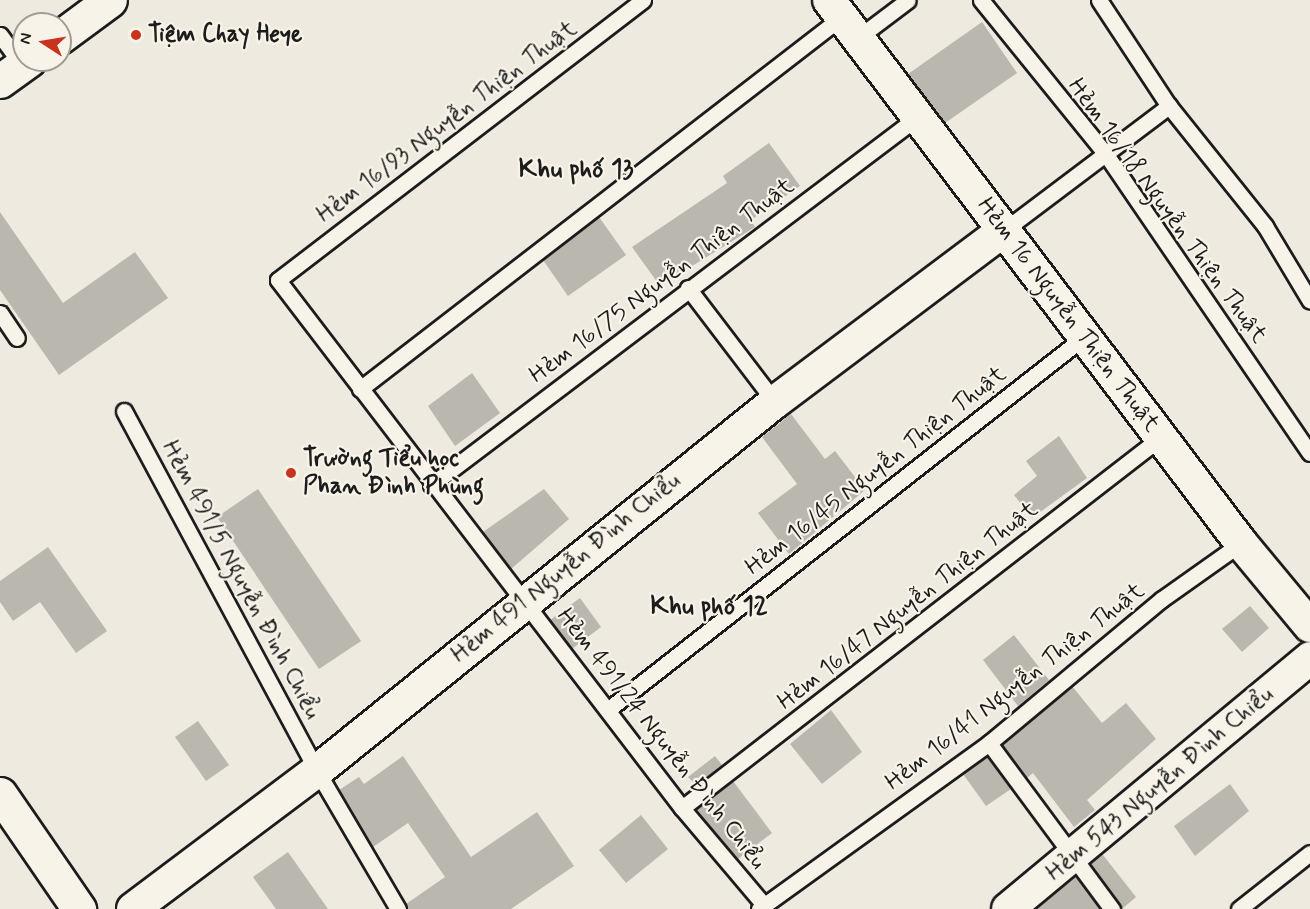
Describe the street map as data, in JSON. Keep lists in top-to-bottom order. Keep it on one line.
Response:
{"streets":{"street":["Hẻm 16 Nguyễn Thiện Thuật","Hẻm 491 Nguyễn Ðình Chiểu","Hẻm 543 Nguyễn Ðình Chiểu"],"lane":["Hẻm 16/93 Nguyễn Thiện Thuật","Hẻm 16/18 Nguyễn Thiện Thuật","Hẻm 16/75 Nguyễn Thiện Thuật","Hẻm 16/45 Nguyễn Thiện Thuật","Hẻm 491/5 Nguyễn Ðình Chiểu","Hẻm 16/47 Nguyễn Thiện Thuật","Hẻm 16/41 Nguyễn Thiện Thuật","Hẻm 491/24 Nguyễn Đình Chiểu"]},"crossings":[["Hẻm 16/93 Nguyễn Thiện Thuật","Hẻm 491/24 Nguyễn Đình Chiểu"],["Hẻm 16/75 Nguyễn Thiện Thuật","Hẻm 16 Nguyễn Thiện Thuật"],["Hẻm 16/75 Nguyễn Thiện Thuật","Hẻm 491/24 Nguyễn Đình Chiểu"],["Hẻm 16 Nguyễn Thiện Thuật","Hẻm 16/45 Nguyễn Thiện Thuật"],["Hẻm 16 Nguyễn Thiện Thuật","Hẻm 491 Nguyễn Ðình Chiểu"],["Hẻm 16 Nguyễn Thiện Thuật","Hẻm 16/47 Nguyễn Thiện Thuật"],["Hẻm 16 Nguyễn Thiện Thuật","Hẻm 16/41 Nguyễn Thiện Thuật"],["Hẻm 16/45 Nguyễn Thiện Thuật","Hẻm 491/24 Nguyễn Đình Chiểu"],["Hẻm 491 Nguyễn Ðình Chiểu","Hẻm 491/5 Nguyễn Ðình Chiểu"],["Hẻm 491 Nguyễn Ðình Chiểu","Hẻm 491/24 Nguyễn Đình Chiểu"],["Hẻm 16/47 Nguyễn Thiện Thuật","Hẻm 491/24 Nguyễn Đình Chiểu"],["Hẻm 16/41 Nguyễn Thiện Thuật","Hẻm 491/24 Nguyễn Đình Chiểu"]],"districts":["Khu phố 13","Khu phố 12"],"places":["Tiệm Chay Heye","Trường Tiểu học Phan Đình Phùng"],"north":"left"}
